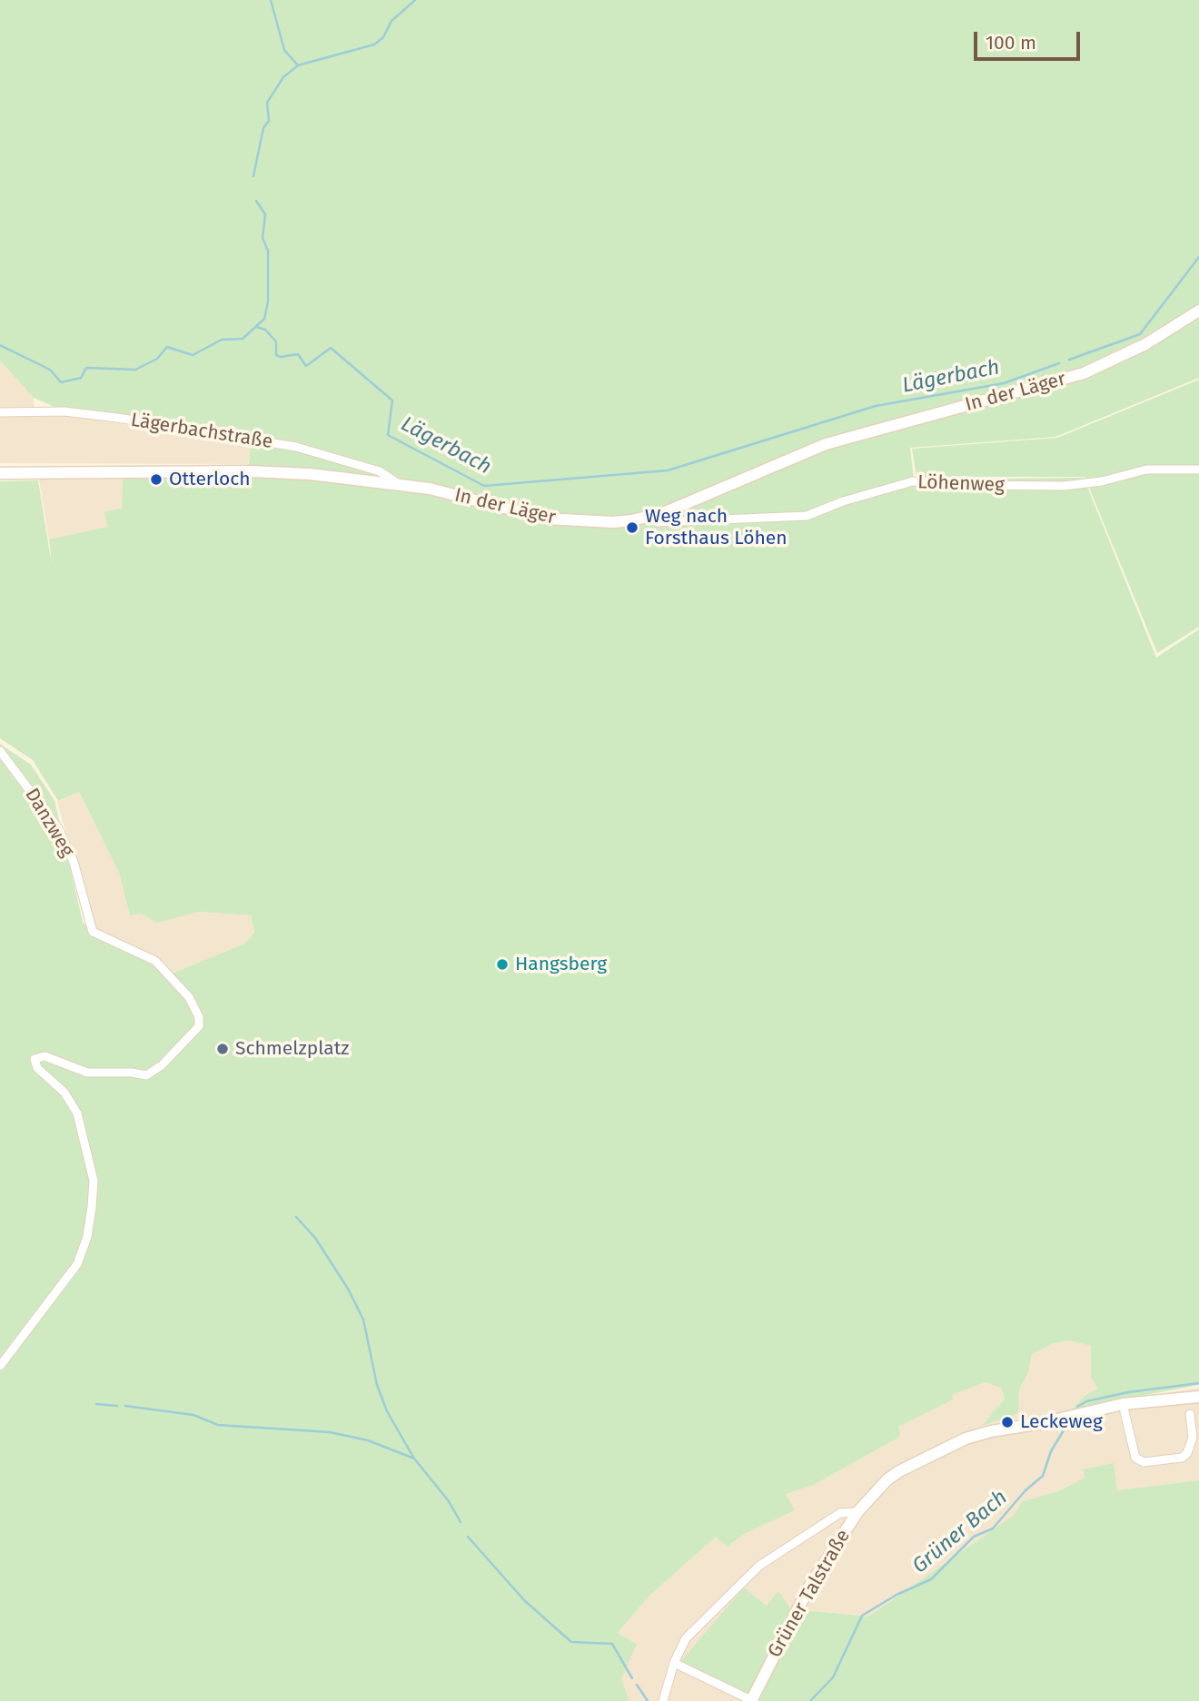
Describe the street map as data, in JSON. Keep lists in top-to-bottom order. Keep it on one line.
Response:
{"streets":{"main road":["In der Läger","Grüner Talstraße"],"street":["Lägerbachstraße","Löhenweg","Danzweg"]},"crossings":[["In der Läger","Lägerbachstraße"],["In der Läger","Löhenweg"]],"water":["Lägerbach","Grüner Bach"],"places":["Otterloch","Weg nach Forsthaus Löhen","Hangsberg","Schmelzplatz","Leckeweg"],"scale_bar":"100 m"}
